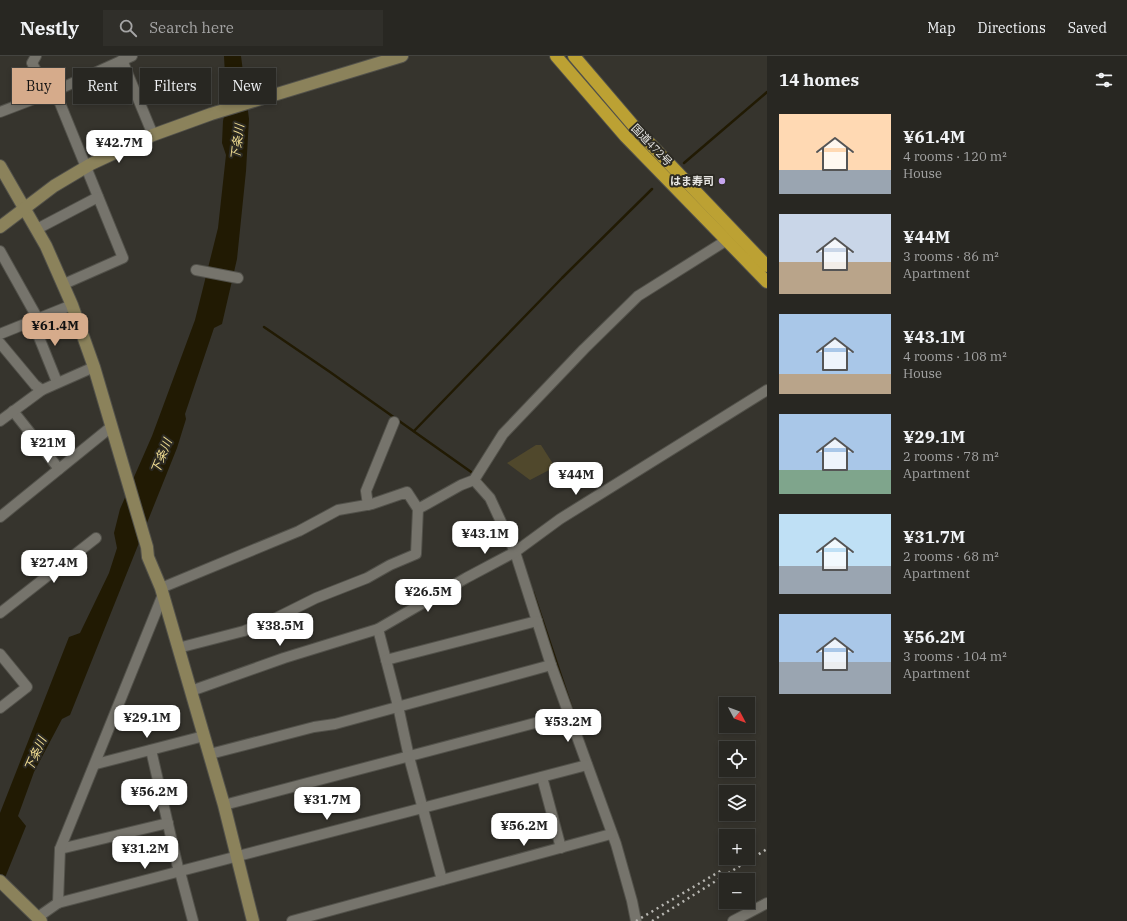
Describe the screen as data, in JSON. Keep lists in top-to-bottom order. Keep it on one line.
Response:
{"streets":{"highway":["国道472号"]},"water":["下条川"],"places":["はま寿司"],"north":"bottom right","page":{"header":"Nestly","search":"Search here","nav":["Map","Directions","Saved"],"heading":"14 homes","chip":["Buy","Rent","Filters","New"],"list":[{"name":"¥61.4M","note":"4 rooms · 120 m² · House"},{"name":"¥44M","note":"3 rooms · 86 m² · Apartment"},{"name":"¥43.1M","note":"4 rooms · 108 m² · House"},{"name":"¥29.1M","note":"2 rooms · 78 m² · Apartment"},{"name":"¥31.7M","note":"2 rooms · 68 m² · Apartment"},{"name":"¥56.2M","note":"3 rooms · 104 m² · Apartment"}],"price":["¥42.7M","¥61.4M","¥21M","¥44M","¥43.1M","¥27.4M","¥26.5M","¥38.5M","¥29.1M","¥53.2M","¥56.2M","¥31.7M","¥56.2M","¥31.2M"],"map_buttons":["+","−"]}}
